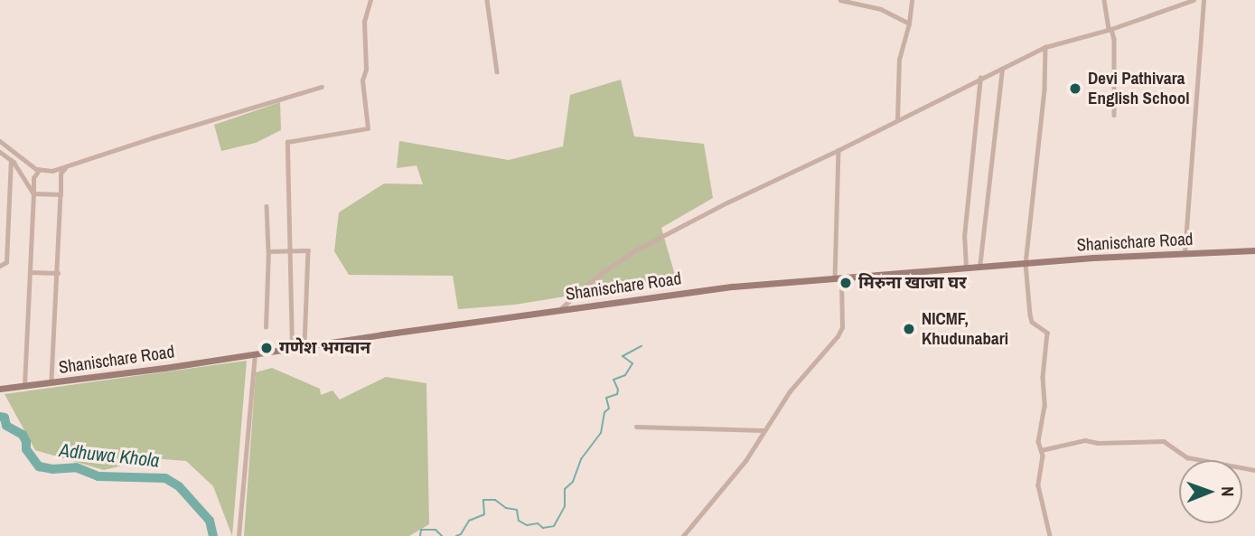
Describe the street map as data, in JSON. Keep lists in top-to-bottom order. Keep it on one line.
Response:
{"streets":{"street":["Shanischare Road"]},"water":["Adhuwa Khola"],"places":["Devi Pathivara English School","मिरुना खाजा घर","NICMF, Khudunabari","गणेश भगवान"],"north":"right"}
